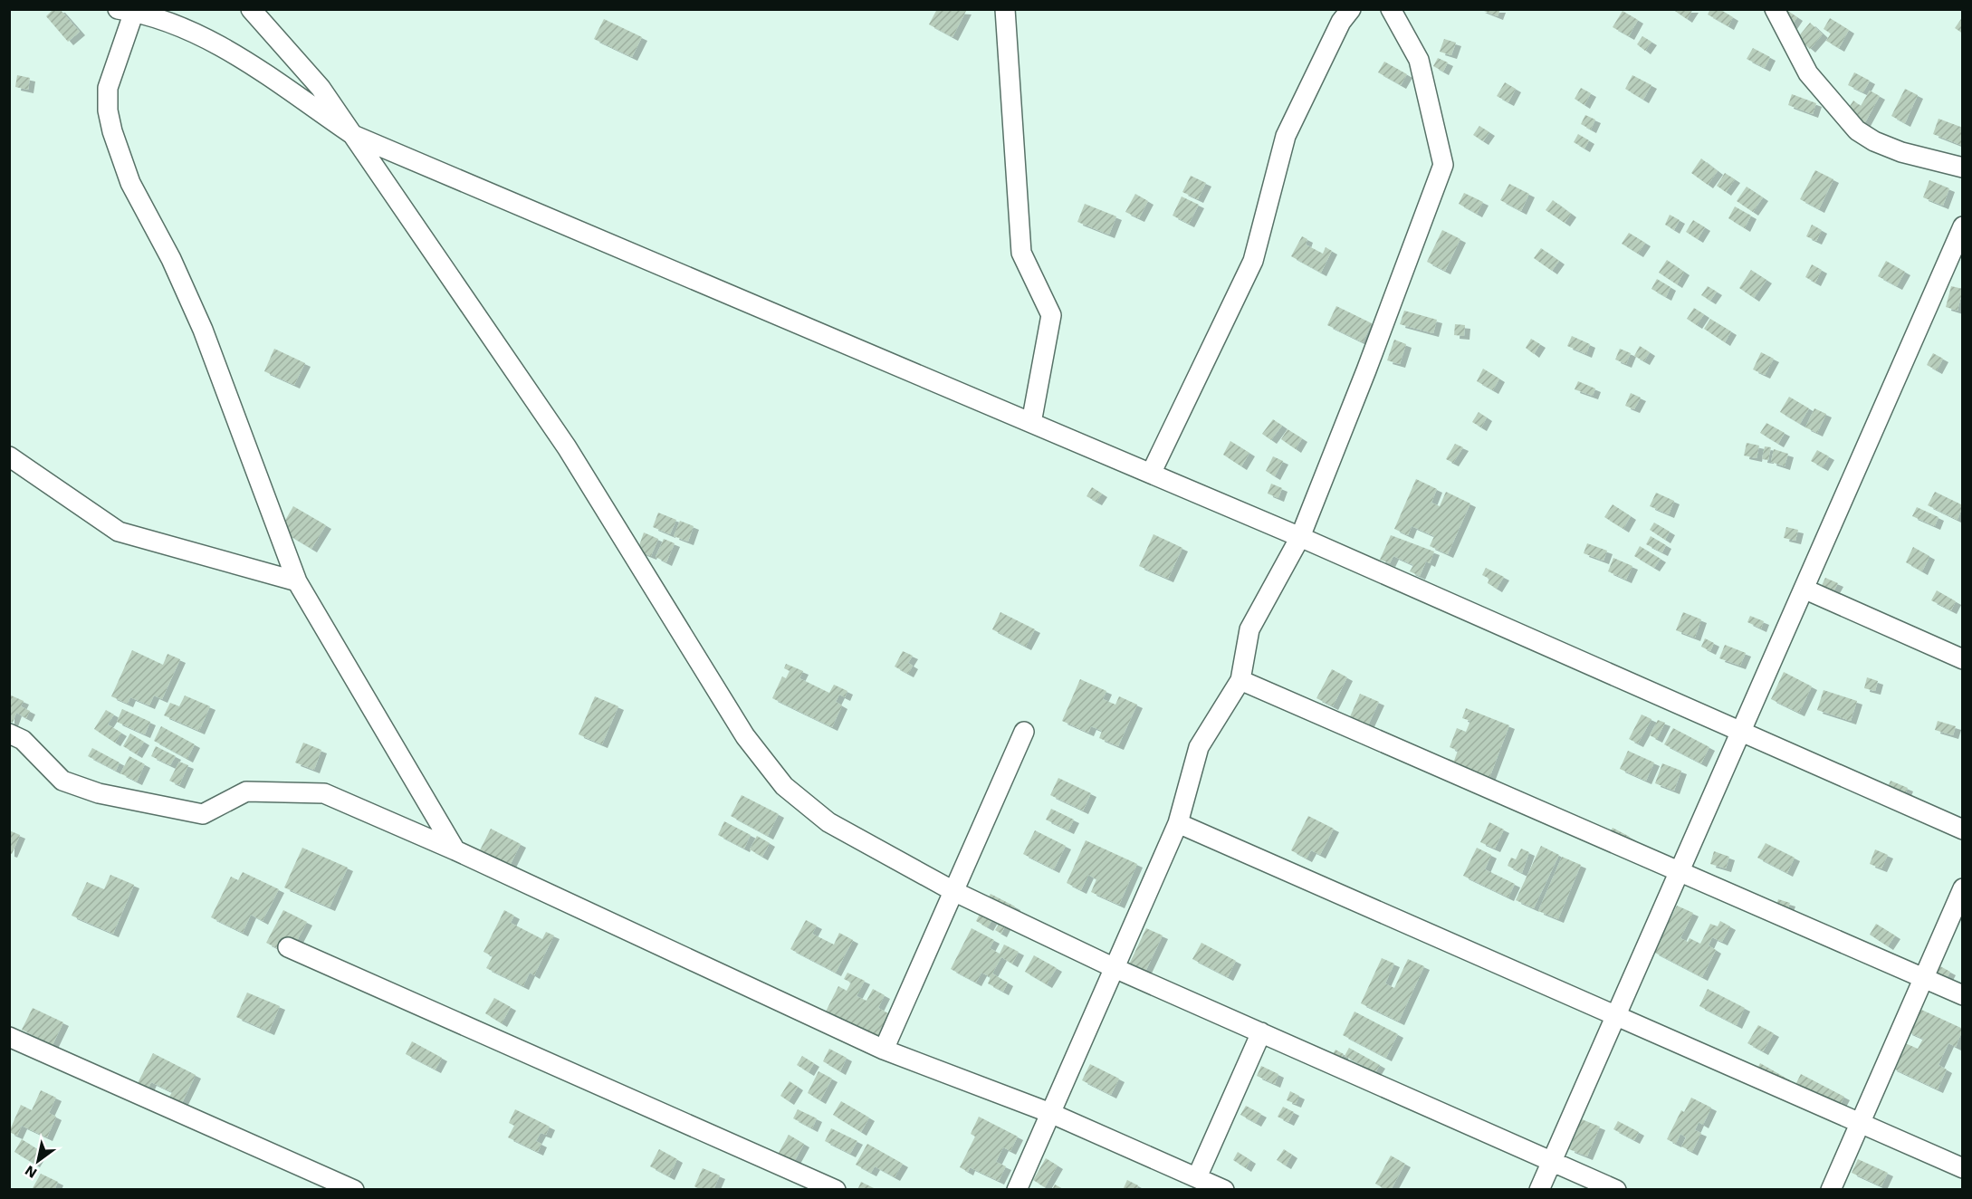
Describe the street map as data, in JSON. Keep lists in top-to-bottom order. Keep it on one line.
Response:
{"north":"bottom left"}
